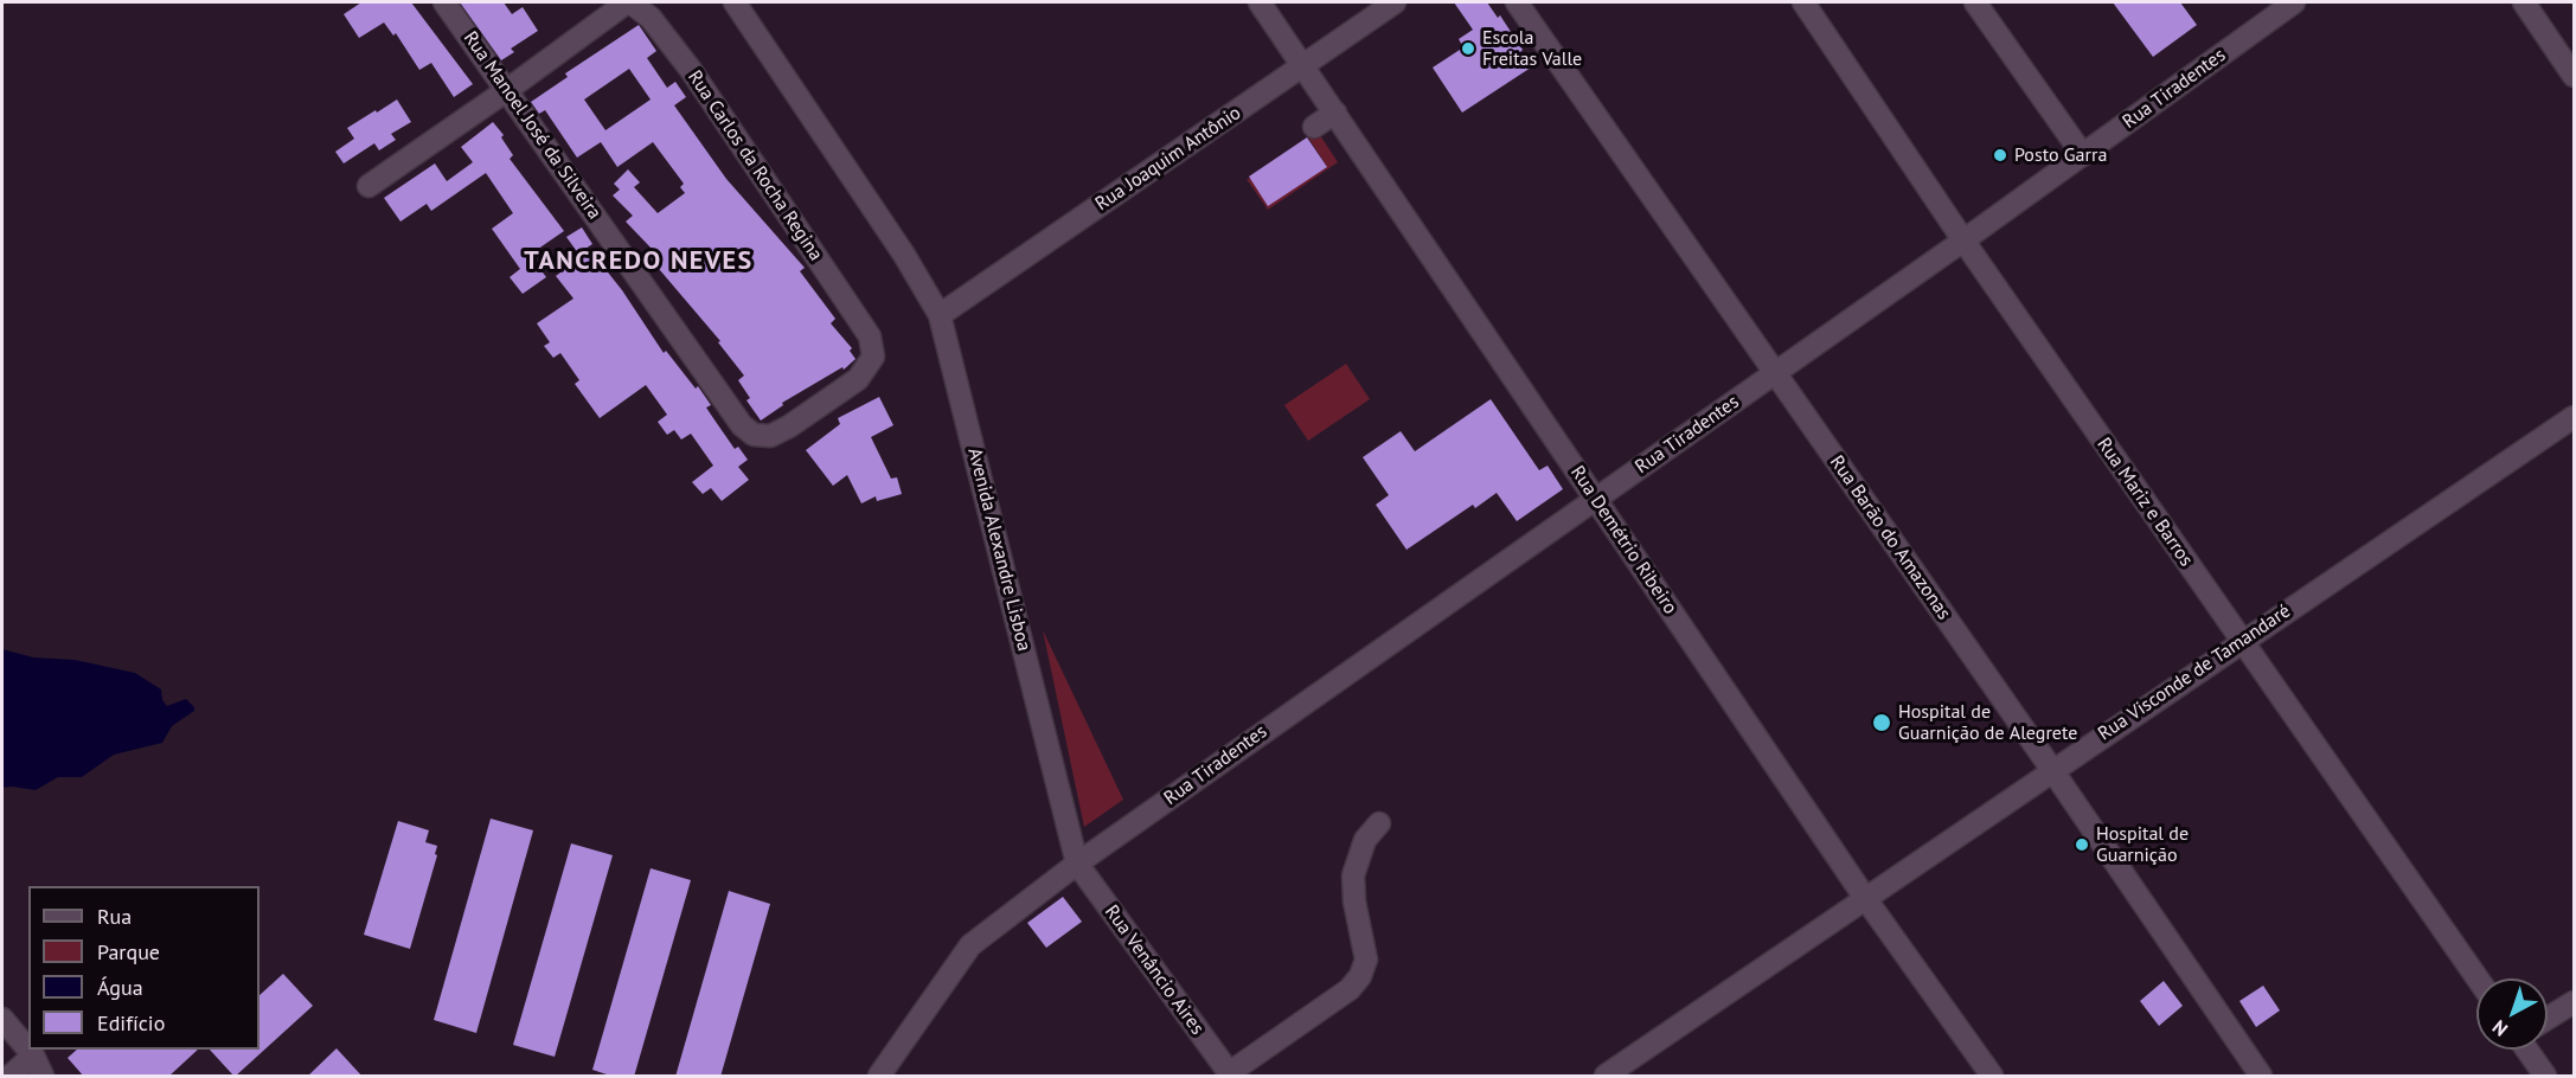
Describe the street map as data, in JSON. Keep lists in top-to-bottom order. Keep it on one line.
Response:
{"streets":{"street":["Rua Tiradentes","Rua Manoel José da Silveira","Rua Joaquim Antônio","Rua Carlos da Rocha Regina","Rua Mariz e Barros","Rua Barão do Amazonas","Rua Demétrio Ribeiro","Avenida Alexandre Lisboa","Rua Visconde de Tamandaré","Rua Venâncio Aires"]},"crossings":[["Rua Tiradentes","Rua Mariz e Barros"],["Rua Tiradentes","Rua Barão do Amazonas"],["Rua Tiradentes","Rua Demétrio Ribeiro"],["Rua Tiradentes","Avenida Alexandre Lisboa"],["Rua Tiradentes","Rua Venâncio Aires"],["Rua Manoel José da Silveira","Rua Carlos da Rocha Regina"],["Rua Joaquim Antônio","Rua Demétrio Ribeiro"],["Rua Joaquim Antônio","Avenida Alexandre Lisboa"],["Rua Mariz e Barros","Rua Visconde de Tamandaré"],["Rua Barão do Amazonas","Rua Visconde de Tamandaré"],["Rua Demétrio Ribeiro","Rua Visconde de Tamandaré"],["Avenida Alexandre Lisboa","Rua Venâncio Aires"]],"districts":["TANCREDO NEVES"],"places":["Escola Freitas Valle","Posto Garra","Hospital de Guarnição de Alegrete","Hospital de Guarnição"],"legend":["Rua","Parque","Água","Edifício"],"north":"bottom left"}
